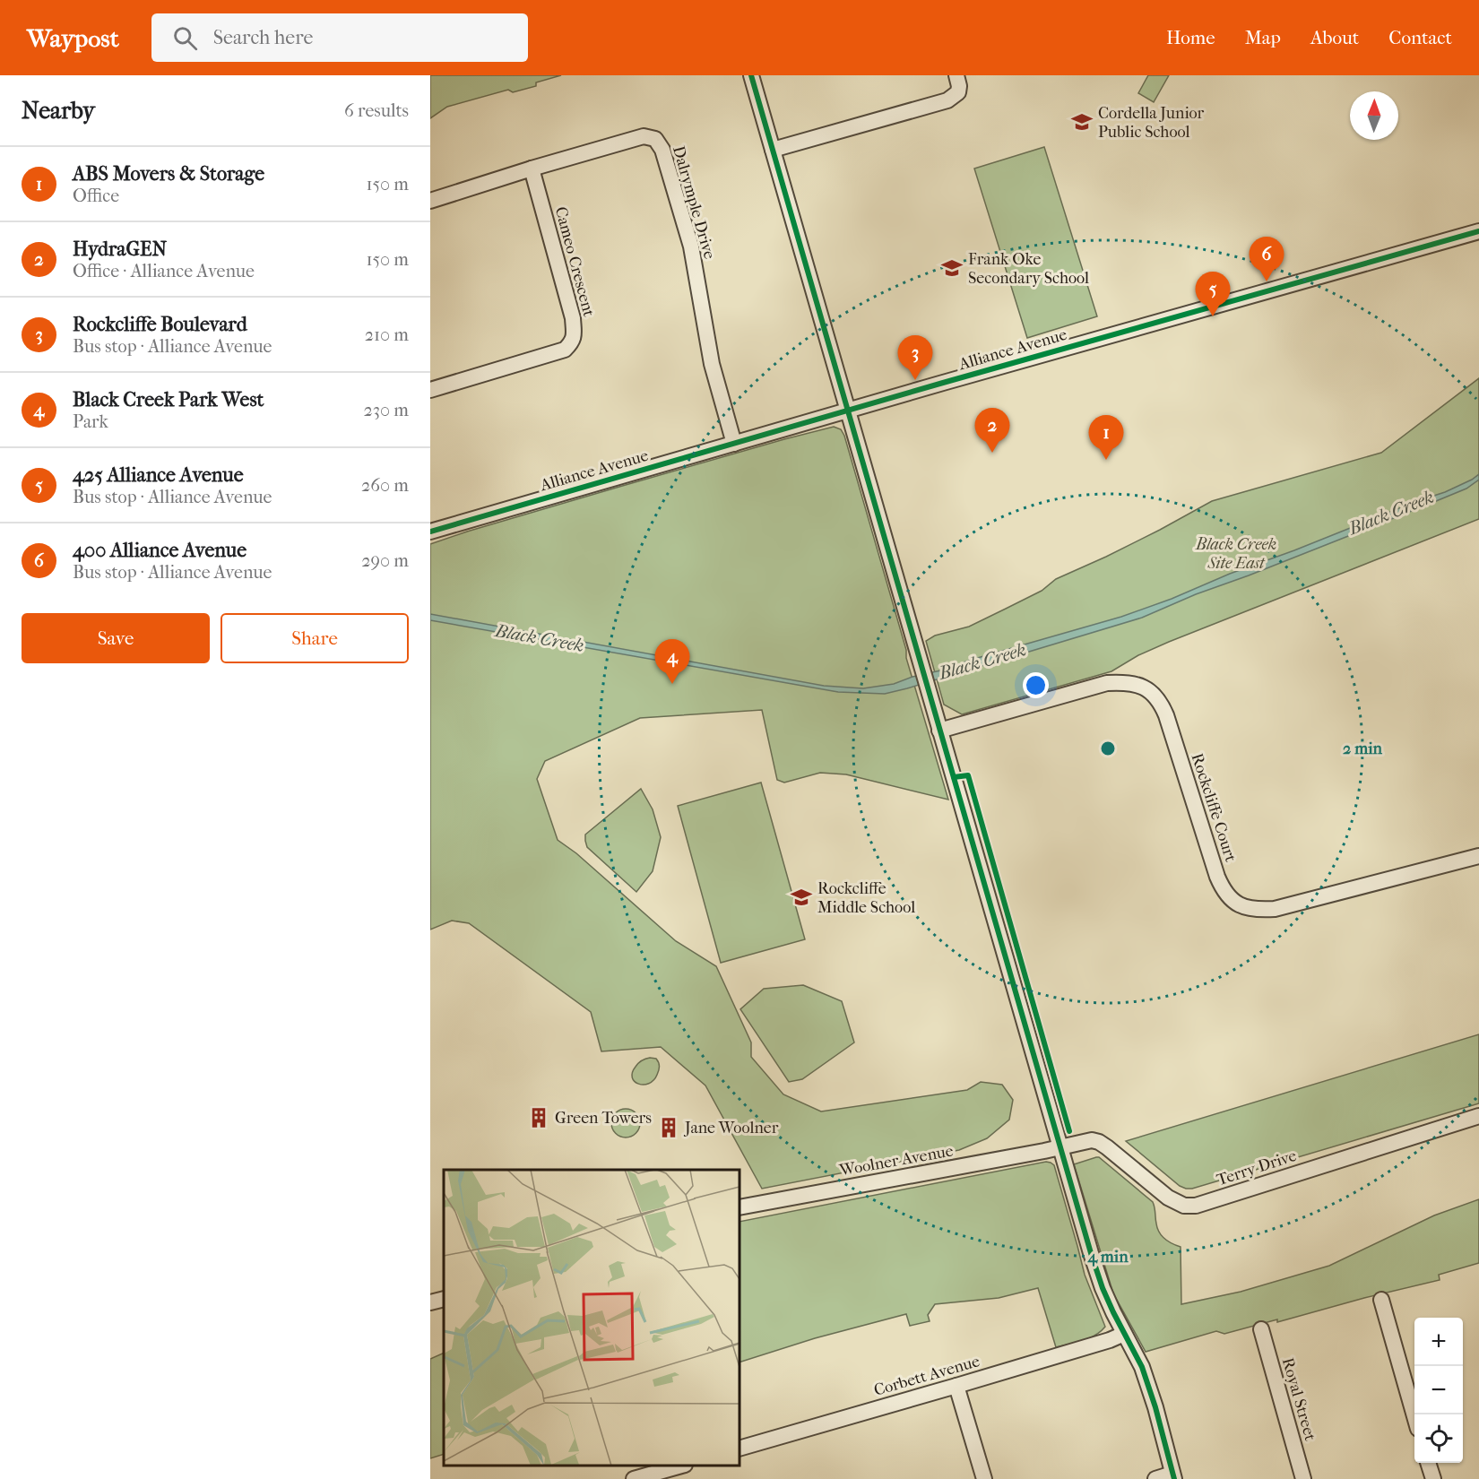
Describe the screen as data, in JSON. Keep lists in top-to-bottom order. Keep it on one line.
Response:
{"streets":{"street":["Dalrymple Drive","Cameo Crescent","Alliance Avenue","Rockcliffe Court","Woolner Avenue","Terry Drive","Corbett Avenue","Royal Street"]},"crossings":[["Dalrymple Drive","Cameo Crescent"],["Dalrymple Drive","Alliance Avenue"],["Woolner Avenue","Terry Drive"]],"water":["Black Creek"],"parks":["Black Creek Site East"],"places":{"school or university":["Cordella Junior Public School","Frank Oke Secondary School","Rockcliffe Middle School"],"building":["Green Towers","Jane Woolner"]},"north":"top","page":{"header":"Waypost","search":"Search here","nav":["Home","Map","About","Contact"],"heading":["Nearby","6 results"],"list":[{"mark":"1","name":"ABS Movers & Storage","note":"Office","value":"150 m"},{"mark":"2","name":"HydraGEN","note":"Office · Alliance Avenue","value":"150 m"},{"mark":"3","name":"Rockcliffe Boulevard","note":"Bus stop · Alliance Avenue","value":"210 m"},{"mark":"4","name":"Black Creek Park West","note":"Park","value":"230 m"},{"mark":"5","name":"425 Alliance Avenue","note":"Bus stop · Alliance Avenue","value":"260 m"},{"mark":"6","name":"400 Alliance Avenue","note":"Bus stop · Alliance Avenue","value":"290 m"}],"pins":["6","5","3","2","1","4"],"buttons":["Save","Share"],"map_buttons":["+","−"]},"rings":["2 min","4 min"]}
